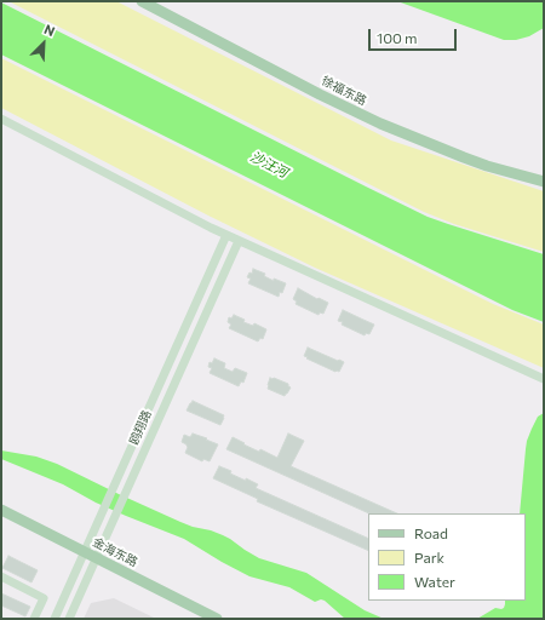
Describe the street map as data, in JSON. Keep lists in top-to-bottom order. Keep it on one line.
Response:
{"streets":{"main road":["徐福东路","金海东路"],"street":["鸥翔路"]},"crossings":[["鸥翔路","金海东路"]],"water":["沙汪河"],"legend":["Road","Park","Water"],"scale_bar":"100 m","north":"top right"}
